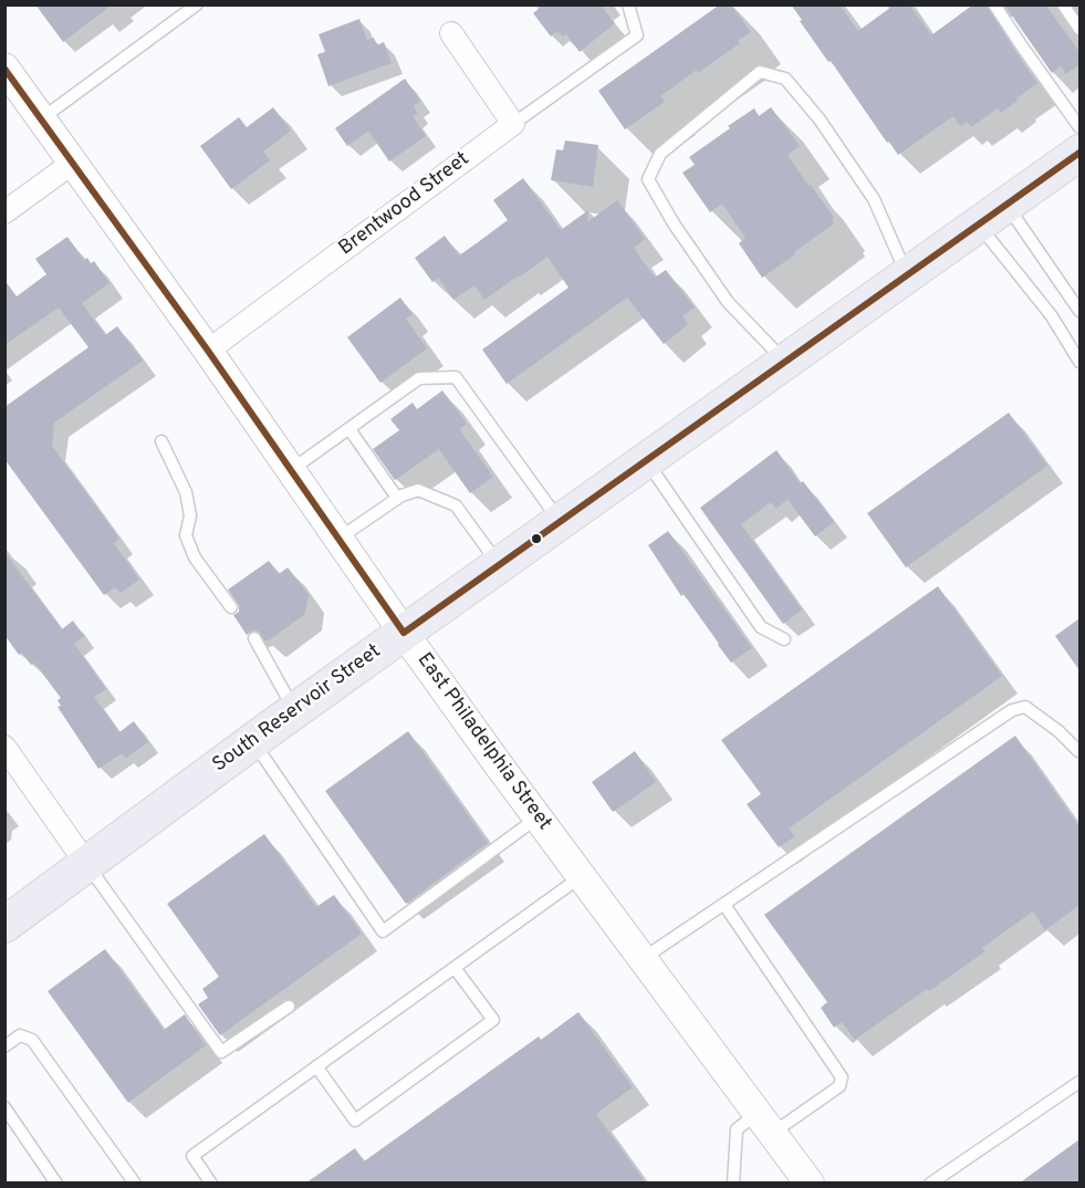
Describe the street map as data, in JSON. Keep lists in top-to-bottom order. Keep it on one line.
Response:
{"streets":{"main road":["South Reservoir Street"],"street":["Brentwood Street","East Philadelphia Street"]},"crossings":[["Brentwood Street","East Philadelphia Street"],["South Reservoir Street","East Philadelphia Street"]]}
